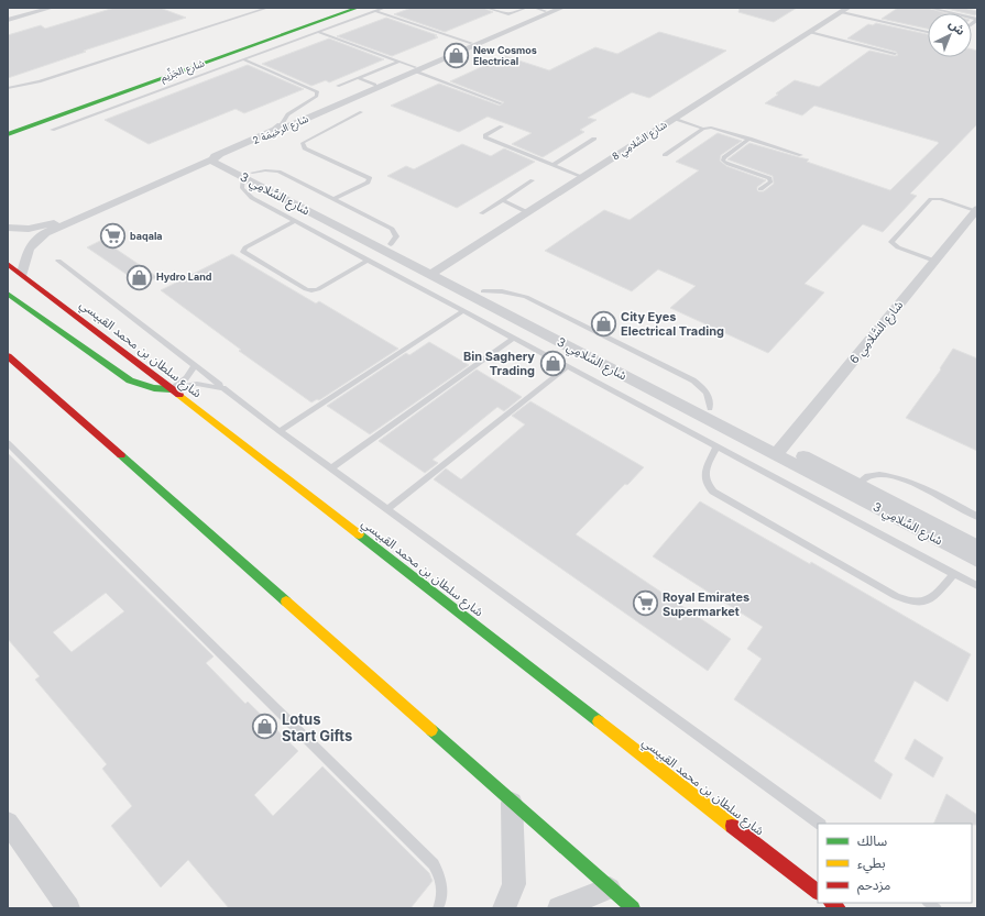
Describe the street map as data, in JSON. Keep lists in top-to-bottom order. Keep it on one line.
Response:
{"streets":{"main road":["شارع الجَزِّيم","شارع سلطان بن محمد القبيسي"],"street":["شارع الرخيمَة 2","شارع السَّلامِي 8","شارع السَّلامِي 3","شارع السَّلامِي 6"]},"crossings":[["شارع الرخيمَة 2","شارع السَّلامِي 3"],["شارع الرخيمَة 2","شارع سلطان بن محمد القبيسي"],["شارع السَّلامِي 8","شارع السَّلامِي 3"],["شارع السَّلامِي 3","شارع السَّلامِي 6"]],"places":{"shop":["New Cosmos Electrical","Hydro Land","City Eyes Electrical Trading","Bin Saghery Trading","Lotus Start Gifts"],"supermarket":["baqala","Royal Emirates Supermarket"]},"legend":["سالك","بطيء","مزدحم"],"north":"top right"}
